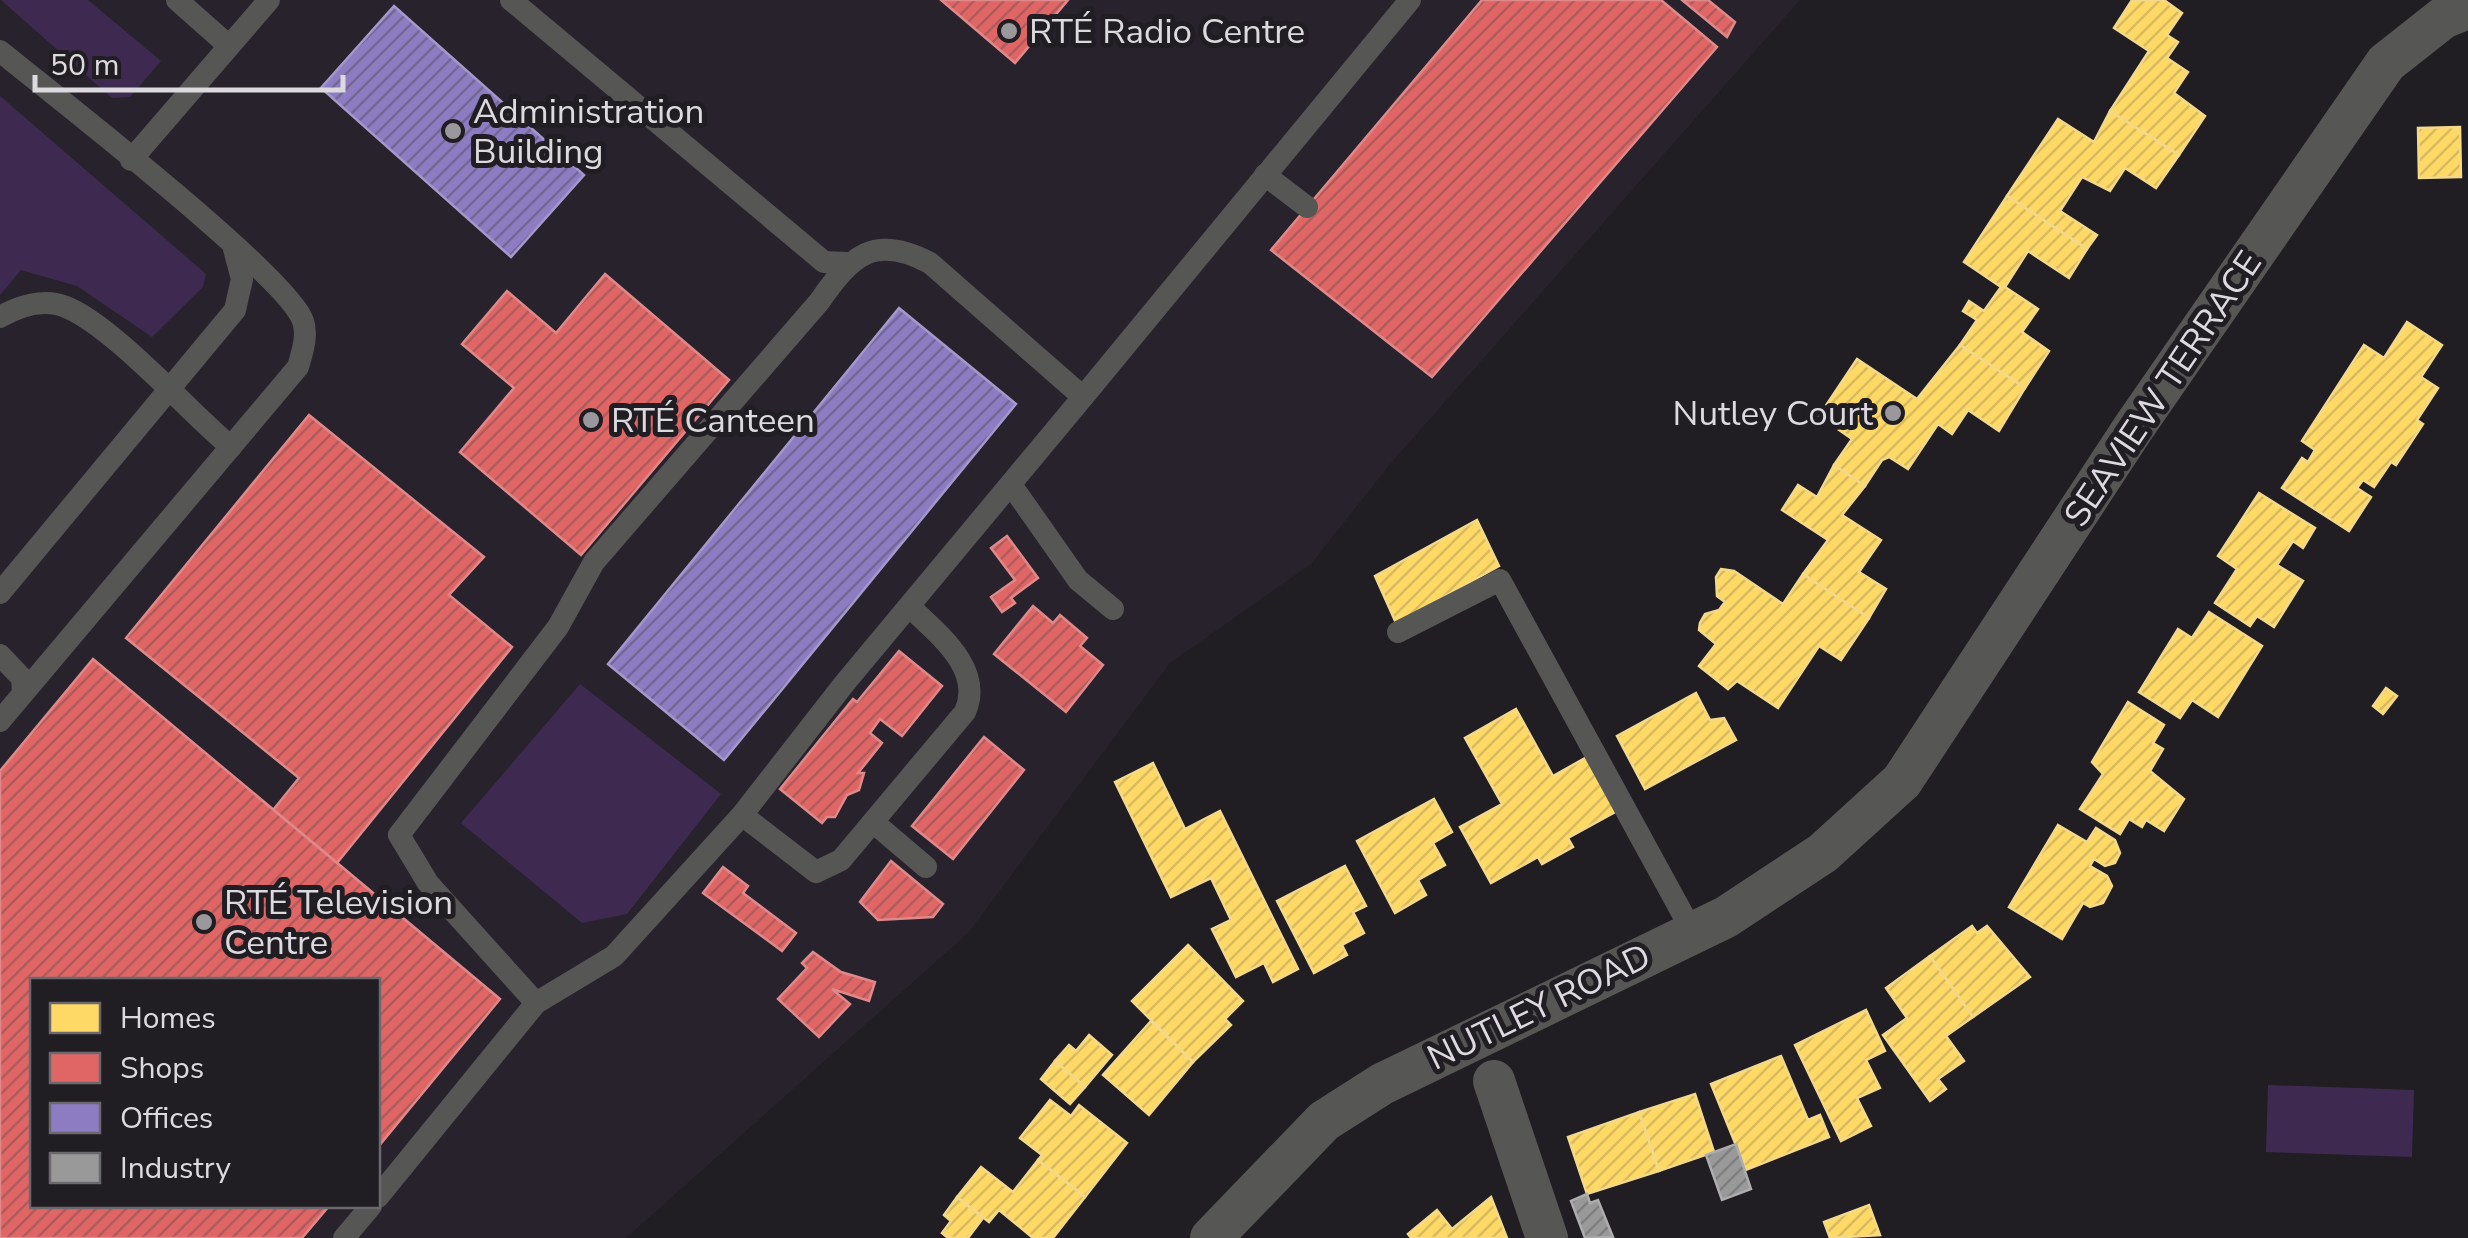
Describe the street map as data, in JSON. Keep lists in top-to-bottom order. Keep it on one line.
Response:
{"streets":{"street":["SEAVIEW TERRACE","NUTLEY ROAD"]},"crossings":[["SEAVIEW TERRACE","NUTLEY ROAD"]],"places":["RTÉ Radio Centre","Administration Building","Nutley Court","RTÉ Canteen","RTÉ Television Centre"],"legend":["Homes","Shops","Offices","Industry"],"scale_bar":"50 m"}
